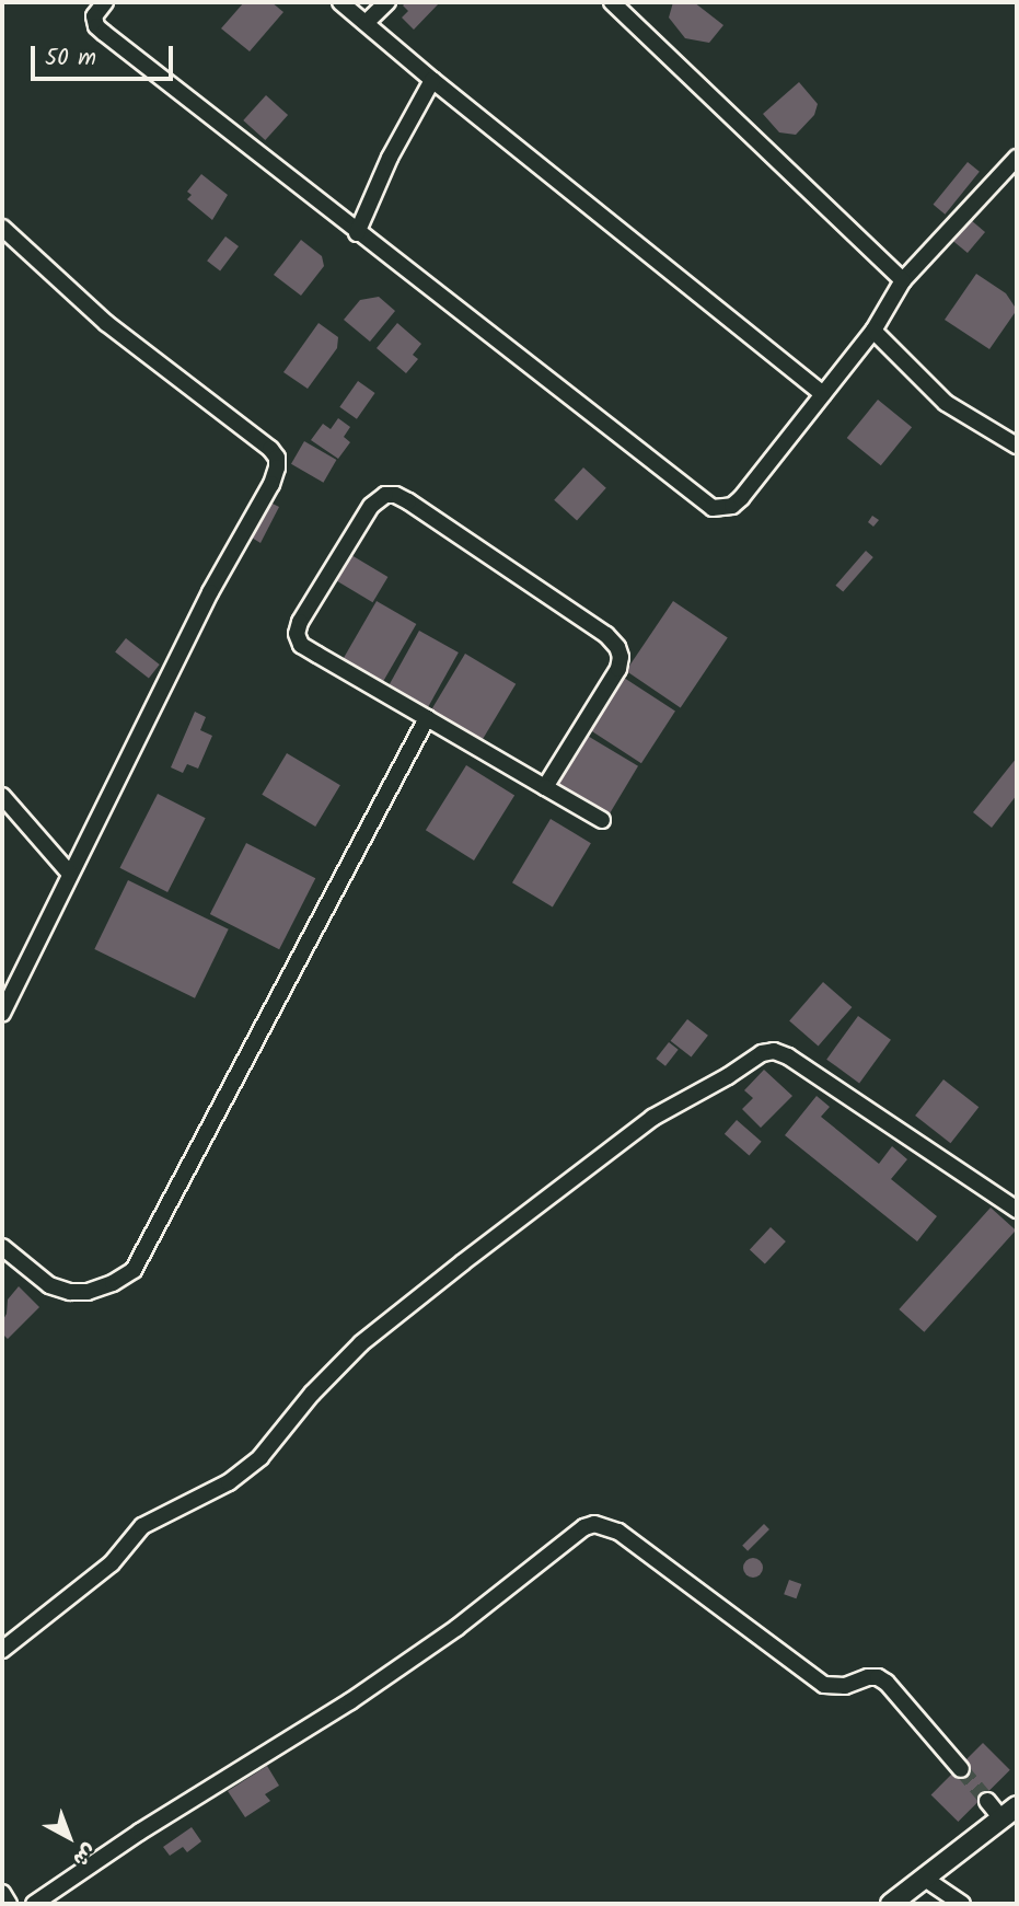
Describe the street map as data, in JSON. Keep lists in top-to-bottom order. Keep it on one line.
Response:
{"scale_bar":"50 m","north":"bottom right"}
